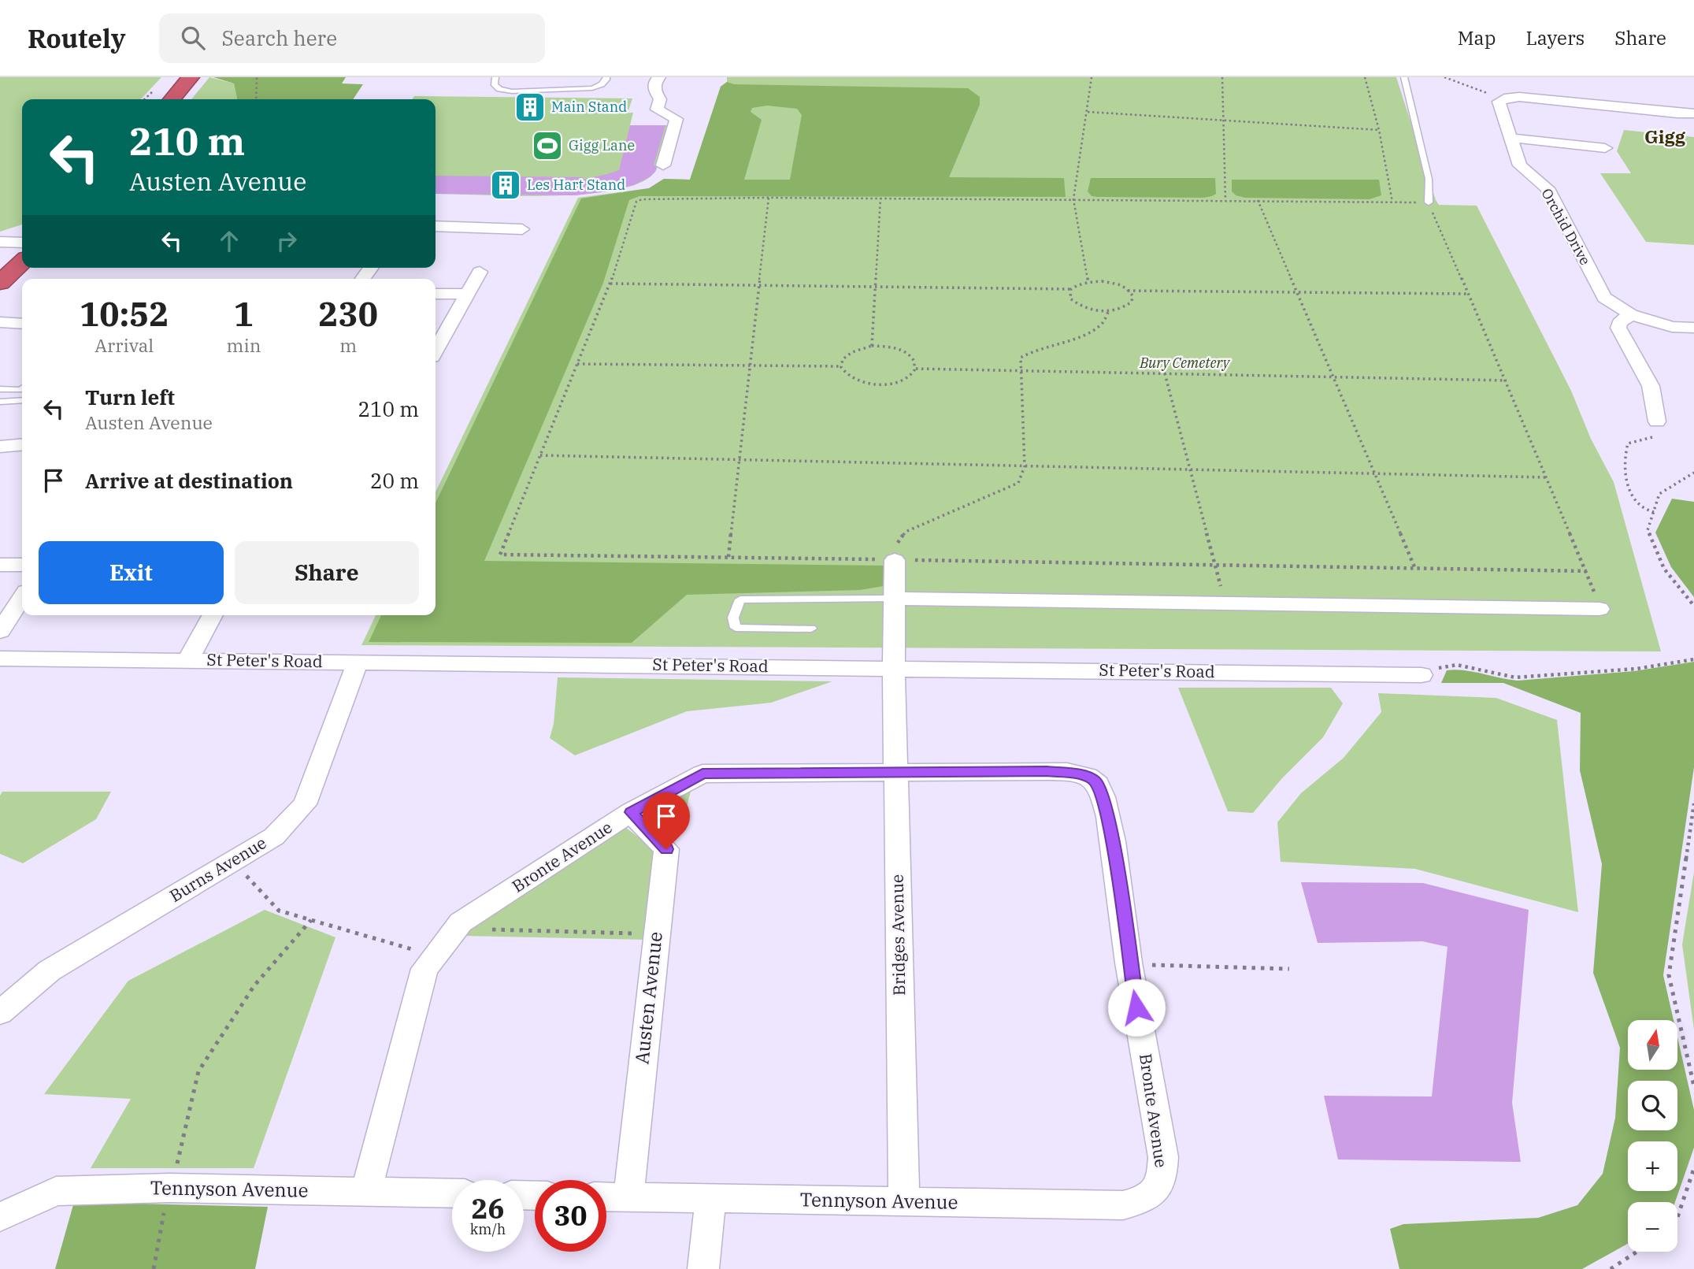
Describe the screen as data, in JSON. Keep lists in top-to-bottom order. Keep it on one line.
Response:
{"streets":{"street":["Orchid Drive","St Peter's Road","Bronte Avenue","Burns Avenue","Bridges Avenue","Austen Avenue","Tennyson Avenue"]},"crossings":[["St Peter's Road","Burns Avenue"],["St Peter's Road","Bridges Avenue"],["Bronte Avenue","Bridges Avenue"],["Bronte Avenue","Austen Avenue"],["Bronte Avenue","Tennyson Avenue"],["Bridges Avenue","Tennyson Avenue"],["Austen Avenue","Tennyson Avenue"]],"districts":["Gigg"],"parks":["Bury Cemetery"],"places":{"building":["Main Stand","Les Hart Stand"],"sports":["Gigg Lane"]},"north":"top","page":{"header":"Routely","search":"Search here","nav":["Map","Layers","Share"],"turn":["210 m","Austen Avenue"],"eta":["10:52","Arrival","1","min","230","m"],"list":[{"name":"Turn left","note":"Austen Avenue","value":"210 m"},{"name":"Arrive at destination","value":"20 m"}],"buttons":["Exit","Share"],"map_buttons":["+","−"],"speed":"26 km/h","limit":"30"}}
